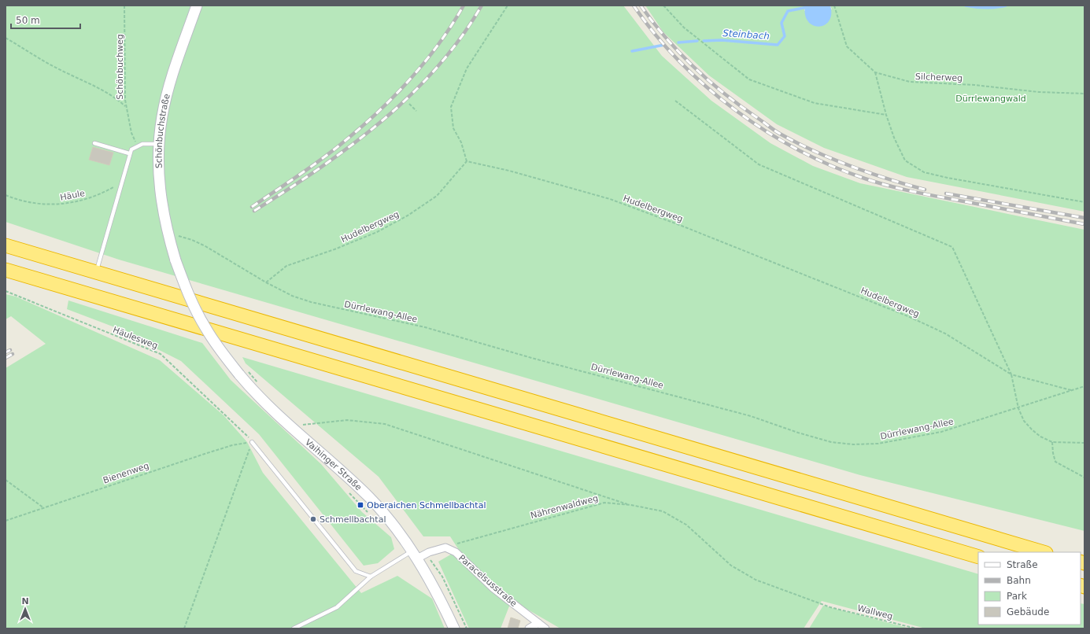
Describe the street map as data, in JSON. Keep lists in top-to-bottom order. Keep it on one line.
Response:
{"streets":{"main road":["Schönbuchstraße","Vaihinger Straße"],"street":["Paracelsusstraße"],"path":["Schönbuchweg","Silcherweg","Häule","Hudelbergweg","Dürrlewang-Allee","Häulesweg","Bienenweg","Nährenwaldweg","Wallweg"]},"crossings":[["Schönbuchstraße","Vaihinger Straße"],["Hudelbergweg","Dürrlewang-Allee"],["Häulesweg","Bienenweg"],["Nährenwaldweg","Paracelsusstraße"],["Nährenwaldweg","Wallweg"]],"water":["Steinbach"],"parks":["Dürrlewangwald"],"places":{"transit":["Oberaichen Schmellbachtal"],"other":["Schmellbachtal"]},"legend":["Straße","Bahn","Park","Gebäude"],"scale_bar":"50 m","north":"top"}
